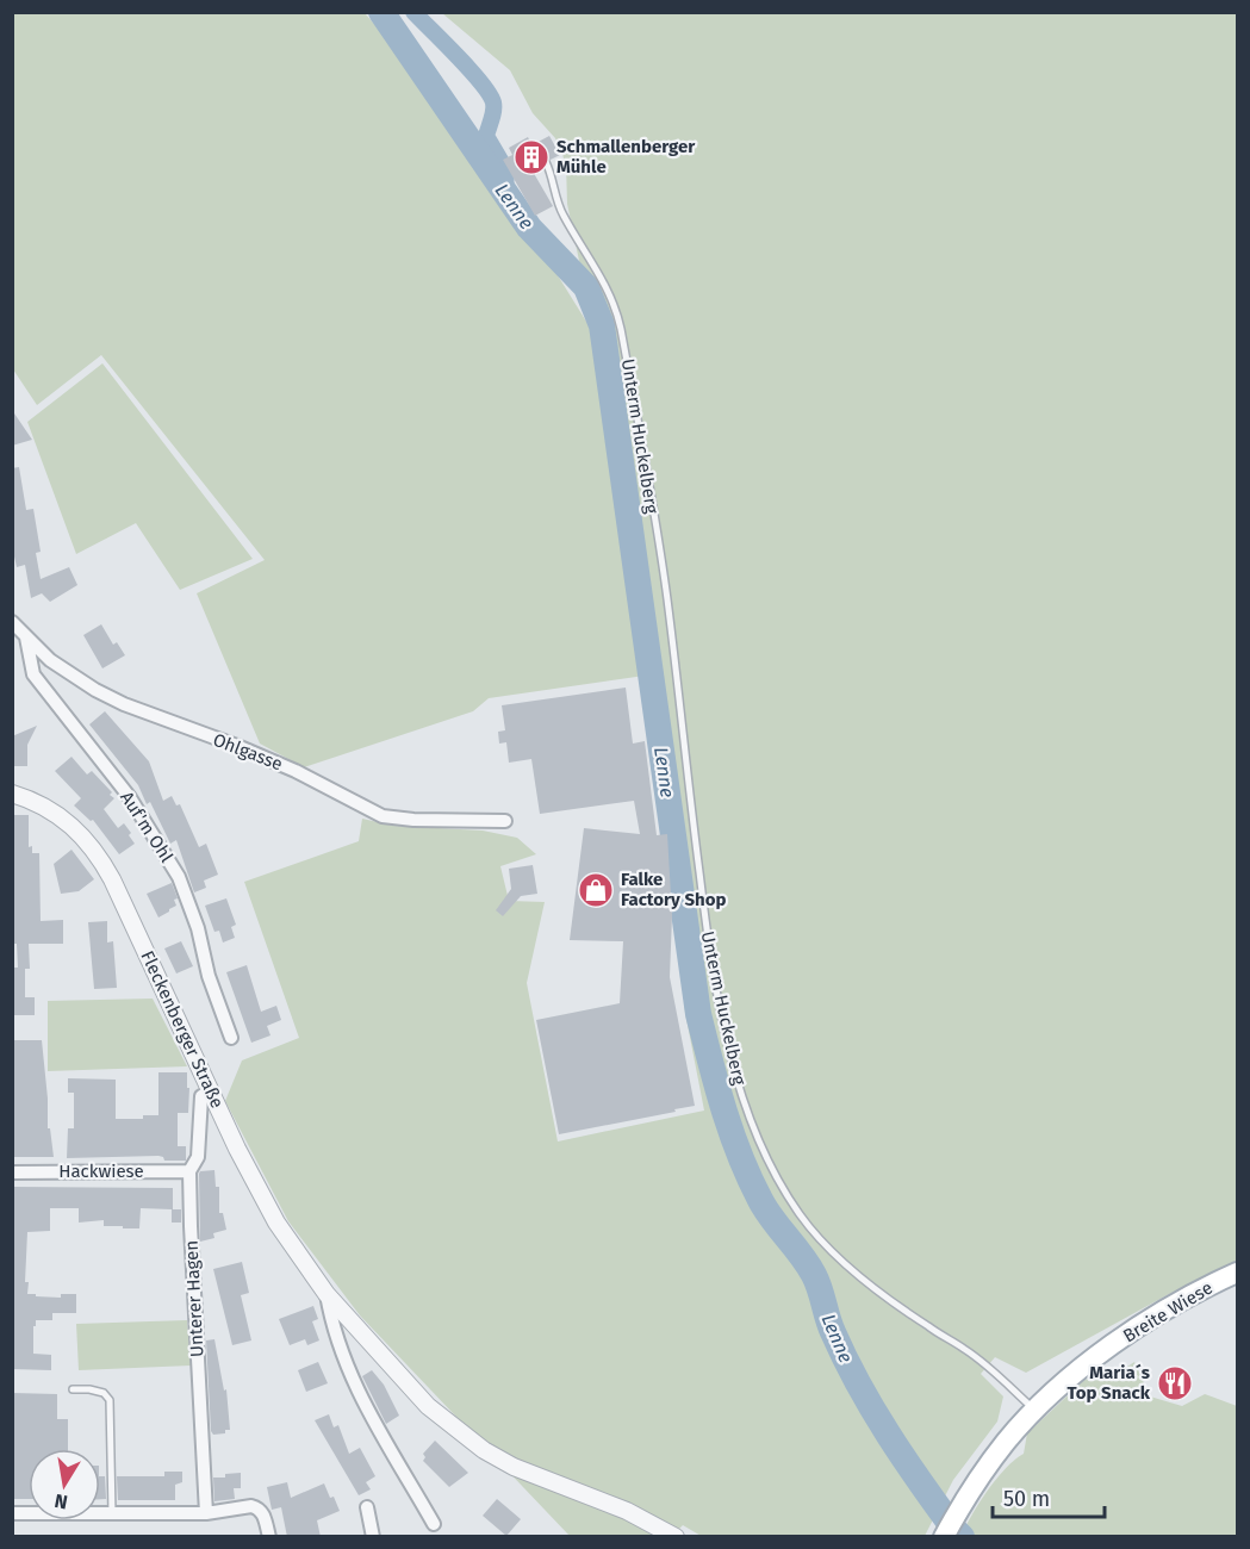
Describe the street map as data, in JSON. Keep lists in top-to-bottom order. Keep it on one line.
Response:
{"streets":{"main road":["Breite Wiese"],"street":["Ohlgasse","Auf'm Ohl","Fleckenberger Straße","Hackwiese","Unterer Hagen"],"lane":["Unterm Huckelberg"]},"crossings":[["Unterm Huckelberg","Breite Wiese"],["Ohlgasse","Auf'm Ohl"],["Fleckenberger Straße","Unterer Hagen"],["Hackwiese","Unterer Hagen"]],"water":["Lenne"],"places":{"building":["Schmallenberger Mühle"],"shop":["Falke Factory Shop"],"restaurant":["Maria´s Top Snack"]},"scale_bar":"50 m","north":"bottom"}
